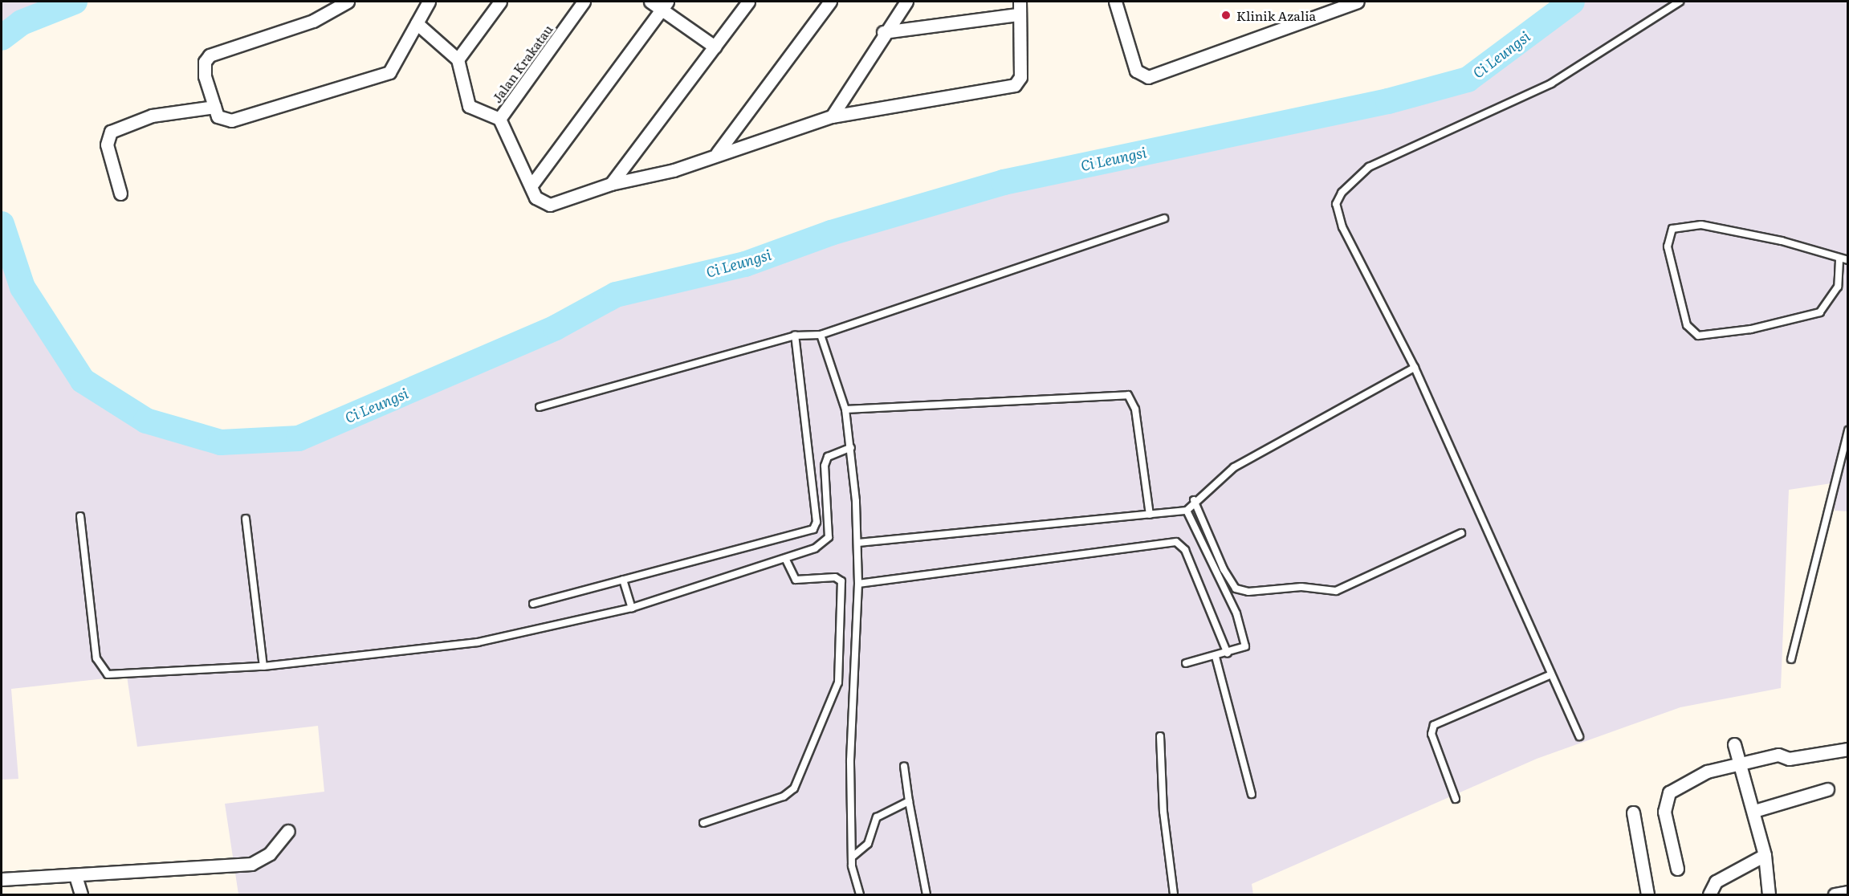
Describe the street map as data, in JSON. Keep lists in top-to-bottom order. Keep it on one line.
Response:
{"streets":{"street":["Jalan Krakatau"]},"water":["Ci Leungsi"],"places":["Klinik Azalia"]}
